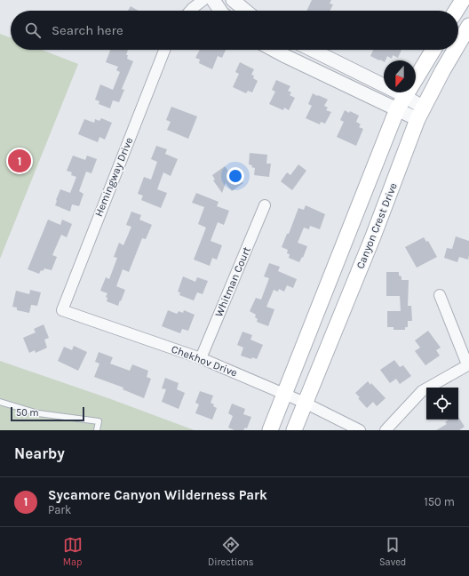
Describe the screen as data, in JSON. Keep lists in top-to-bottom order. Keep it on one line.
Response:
{"streets":{"main road":["Canyon Crest Drive"],"street":["Hemingway Drive","Whitman Court","Chekhov Drive"]},"crossings":[["Hemingway Drive","Chekhov Drive"],["Canyon Crest Drive","Chekhov Drive"],["Whitman Court","Chekhov Drive"]],"scale_bar":"50 m","north":"bottom","page":{"search":"Search here","pins":"1","scale":"50 m","heading":"Nearby","list":[{"mark":"1","name":"Sycamore Canyon Wilderness Park","note":"Park","value":"150 m"}],"nav":["Map","Directions","Saved"]}}
